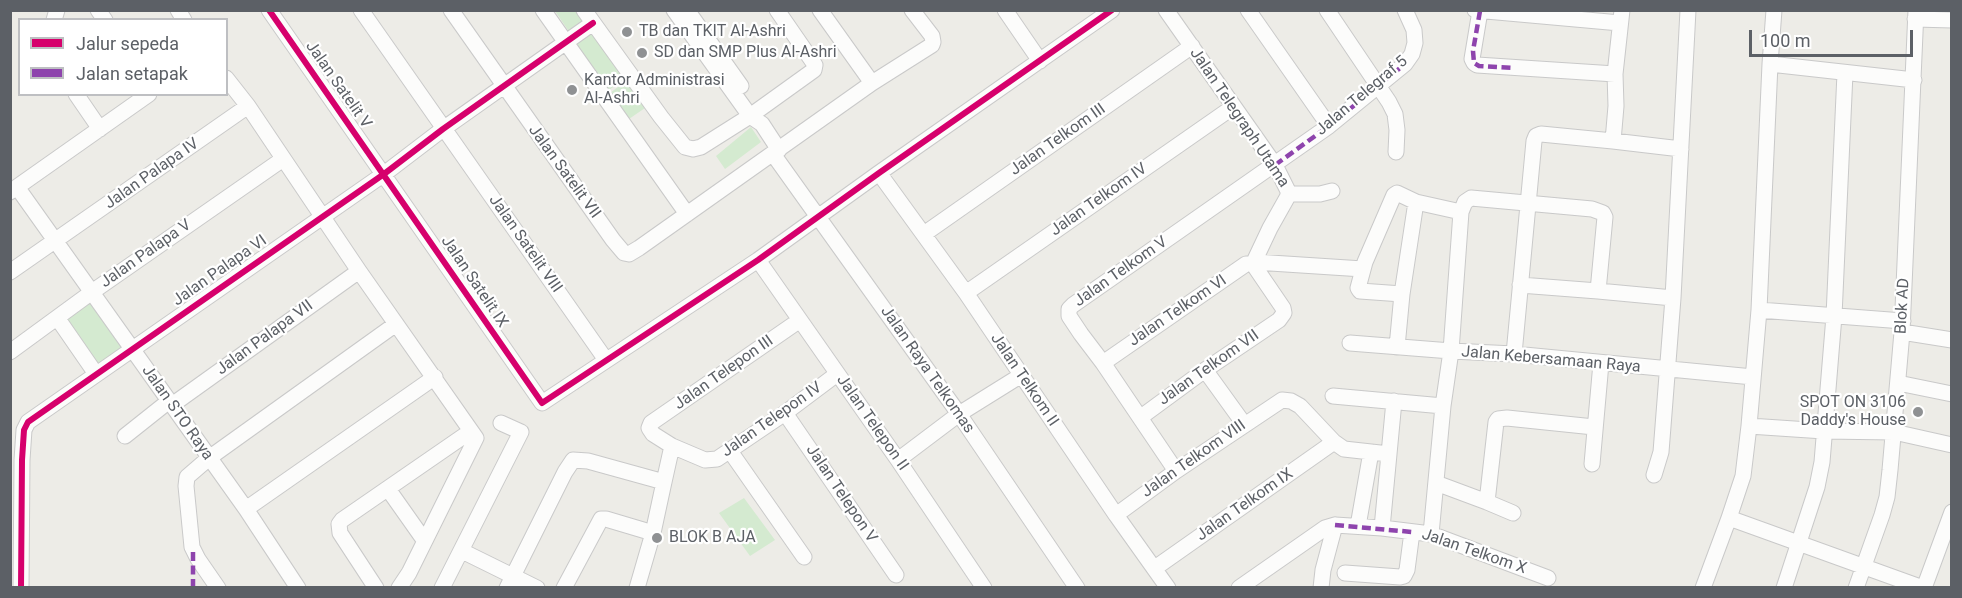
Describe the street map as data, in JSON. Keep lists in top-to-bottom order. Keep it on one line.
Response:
{"streets":{"street":["Jalan Satelit V","Jalan Telegraf 5","Jalan Telegraph Utama","Jalan Telkom III","Jalan Satelit VII","Jalan Palapa IV","Jalan Telkom IV","Jalan Satelit VIII","Jalan Palapa V","Jalan Palapa VI","Jalan Telkom V","Jalan Satelit IX","Blok AD","Jalan Telkom VI","Jalan Palapa VII","Jalan Kebersamaan Raya","Jalan Telkom VII","Jalan Raya Telkomas","Jalan Telepon III","Jalan Telkom II","Jalan STO Raya","Jalan Telepon IV","Jalan Telepon II","Jalan Telkom VIII","Jalan Telepon V","Jalan Telkom IX","Jalan Telkom X"]},"crossings":[["Jalan Satelit V","Jalan Palapa VI"],["Jalan Satelit V","Jalan Satelit IX"],["Jalan Telegraf 5","Jalan Telegraph Utama"],["Jalan Telegraf 5","Jalan Telkom V"],["Jalan Telegraph Utama","Jalan Telkom III"],["Jalan Telegraph Utama","Jalan Telkom IV"],["Jalan Telegraph Utama","Jalan Telkom V"],["Jalan Telegraph Utama","Jalan Telkom VI"],["Jalan Telegraph Utama","Jalan Telkom VII"],["Jalan Telkom III","Jalan Telkom II"],["Jalan Satelit VII","Jalan Palapa VI"],["Jalan Palapa IV","Jalan STO Raya"],["Jalan Telkom IV","Jalan Telkom II"],["Jalan Satelit VIII","Jalan Palapa VI"],["Jalan Satelit VIII","Jalan Satelit IX"],["Jalan Palapa V","Jalan STO Raya"],["Jalan Palapa VI","Jalan Satelit IX"],["Jalan Palapa VI","Jalan STO Raya"],["Jalan Telkom V","Jalan Telkom VI"],["Jalan Telkom V","Jalan Telkom VII"],["Jalan Telkom V","Jalan Telkom VIII"],["Jalan Telkom VI","Jalan Telkom VII"],["Jalan Palapa VII","Jalan STO Raya"],["Jalan Telepon III","Jalan Telepon IV"],["Jalan Telepon III","Jalan Telepon II"],["Jalan Telkom II","Jalan Telkom VIII"],["Jalan Telkom II","Jalan Telkom IX"],["Jalan Telepon IV","Jalan Telepon II"],["Jalan Telepon IV","Jalan Telepon V"],["Jalan Telkom VIII","Jalan Telkom IX"]],"places":["TB dan TKIT Al-Ashri","SD dan SMP Plus Al-Ashri","Kantor Administrasi Al-Ashri","SPOT ON 3106 Daddy's House","BLOK B AJA"],"legend":["Jalur sepeda","Jalan setapak"],"scale_bar":"100 m"}
